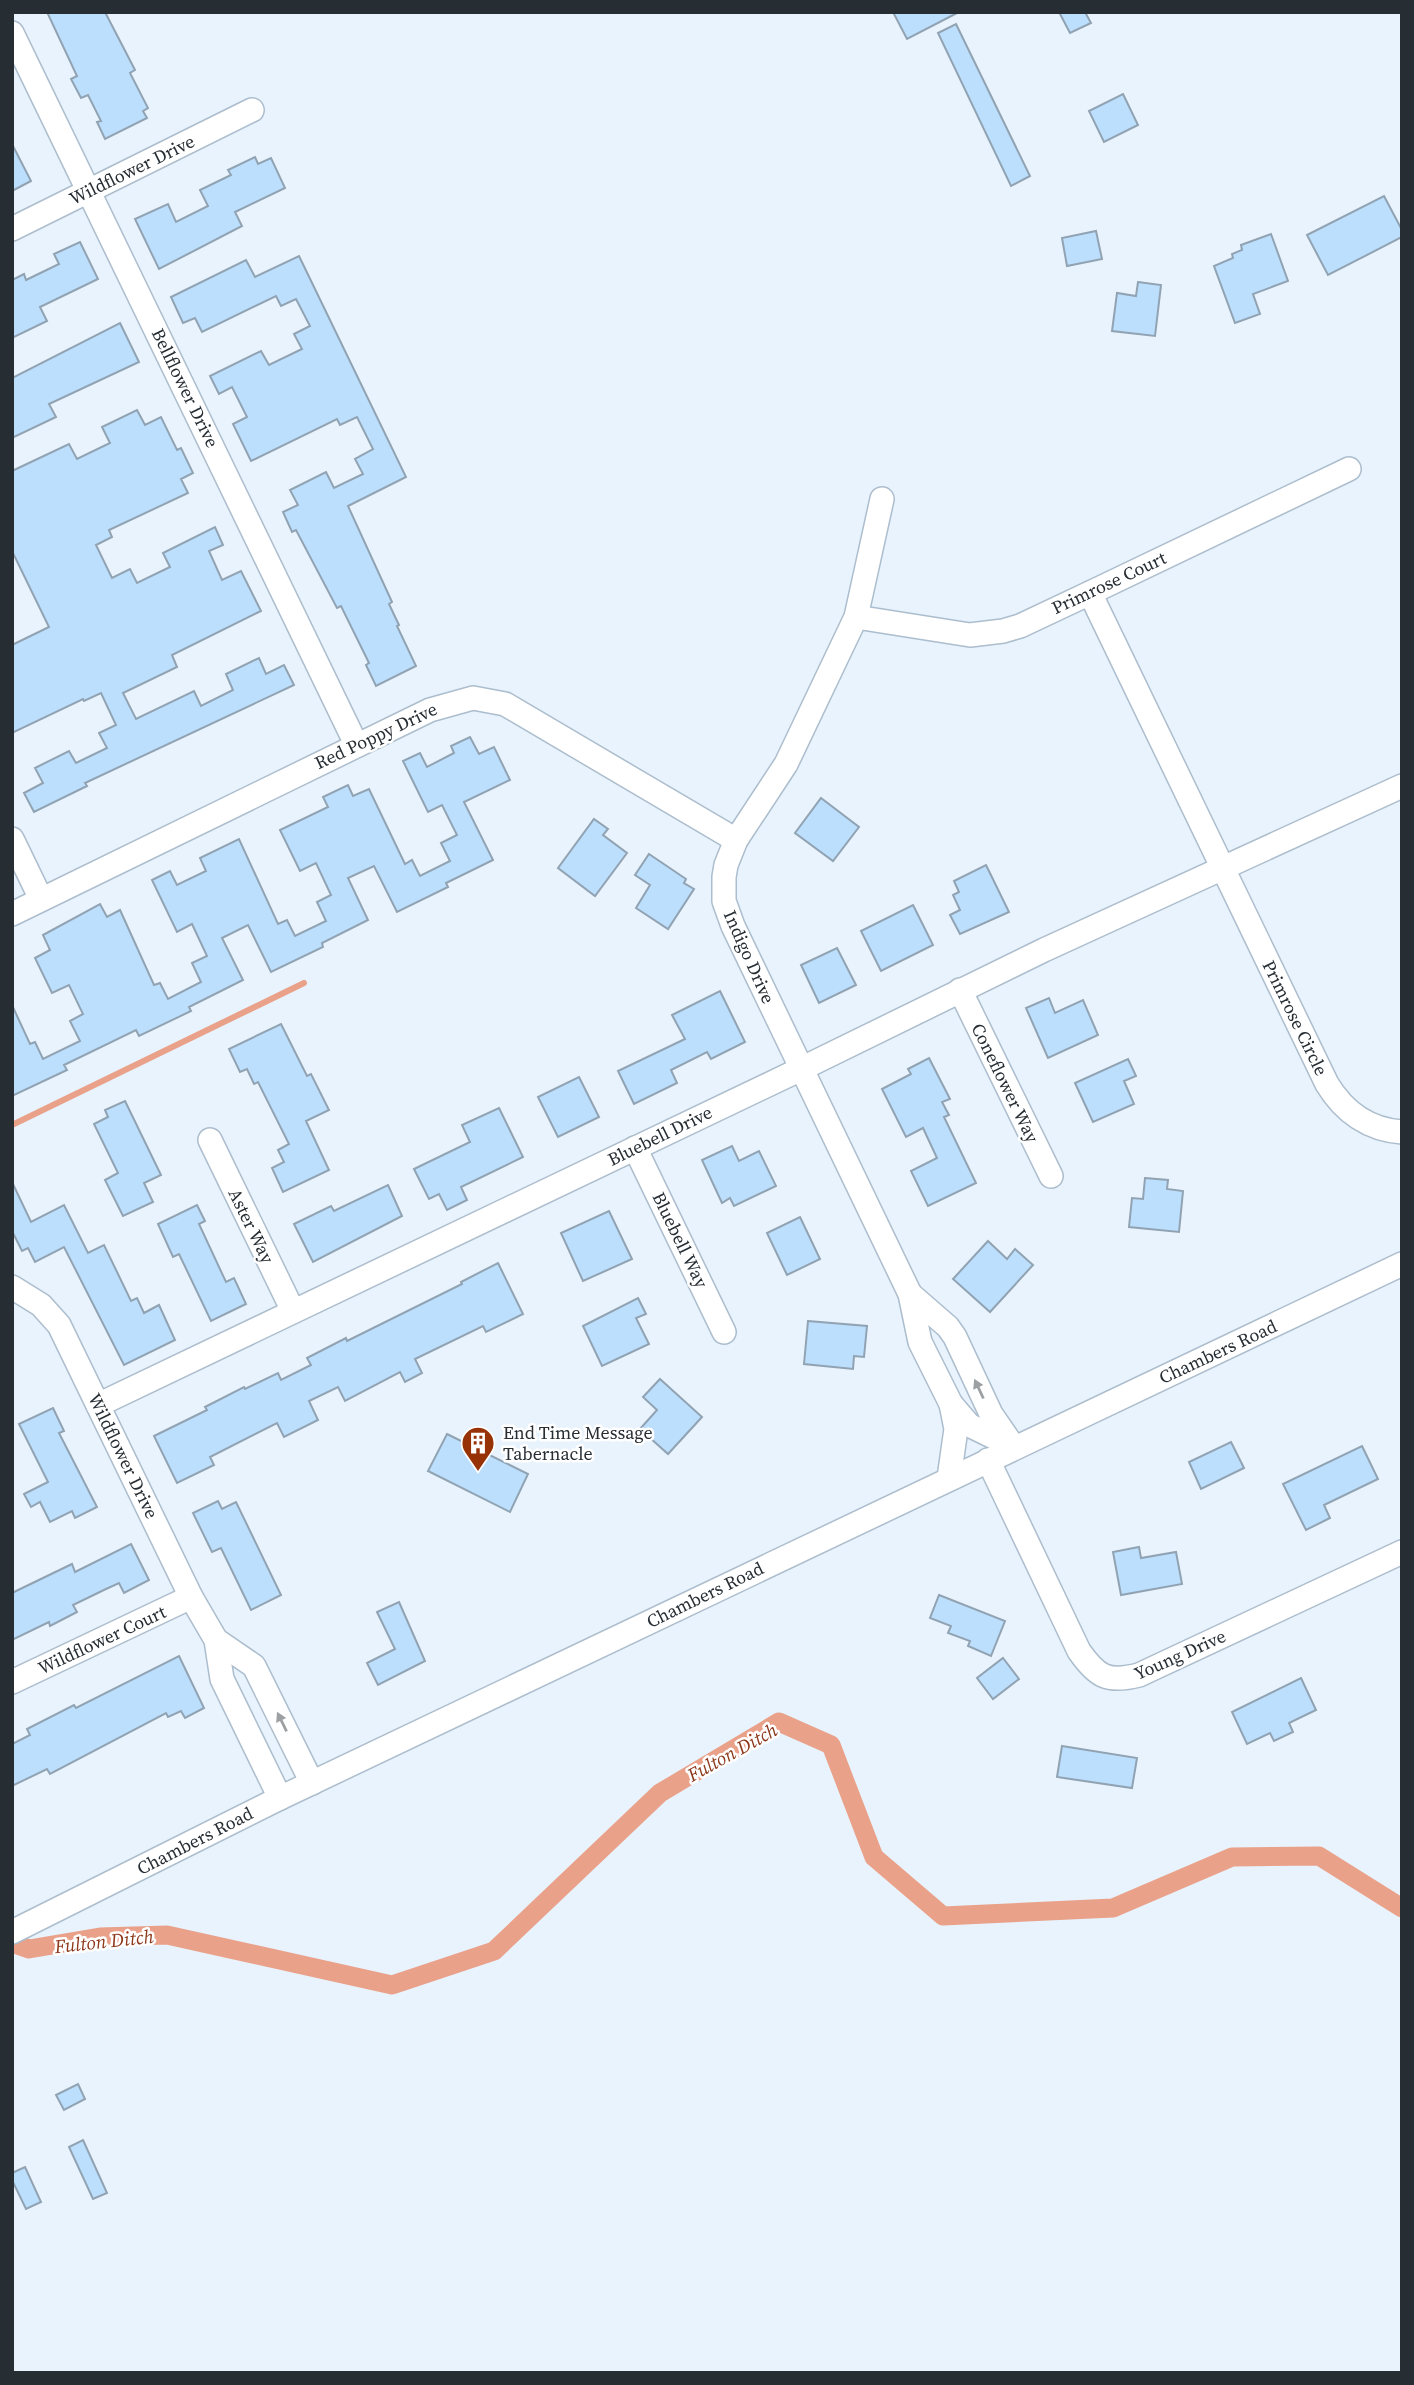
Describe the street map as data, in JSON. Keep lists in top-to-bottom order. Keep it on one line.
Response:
{"streets":{"street":["Wildflower Drive","Bellflower Drive","Primrose Court","Red Poppy Drive","Indigo Drive","Primrose Circle","Coneflower Way","Bluebell Drive","Aster Way","Bluebell Way","Chambers Road","Wildflower Court","Young Drive"]},"crossings":[["Wildflower Drive","Bellflower Drive"],["Wildflower Drive","Bluebell Drive"],["Wildflower Drive","Chambers Road"],["Wildflower Drive","Wildflower Court"],["Bellflower Drive","Red Poppy Drive"],["Primrose Court","Indigo Drive"],["Primrose Court","Primrose Circle"],["Red Poppy Drive","Indigo Drive"],["Indigo Drive","Bluebell Drive"],["Indigo Drive","Chambers Road"],["Primrose Circle","Bluebell Drive"],["Coneflower Way","Bluebell Drive"],["Bluebell Drive","Aster Way"],["Bluebell Drive","Bluebell Way"],["Chambers Road","Young Drive"]],"water":["Fulton Ditch"],"places":{"building":["End Time Message Tabernacle"]}}
